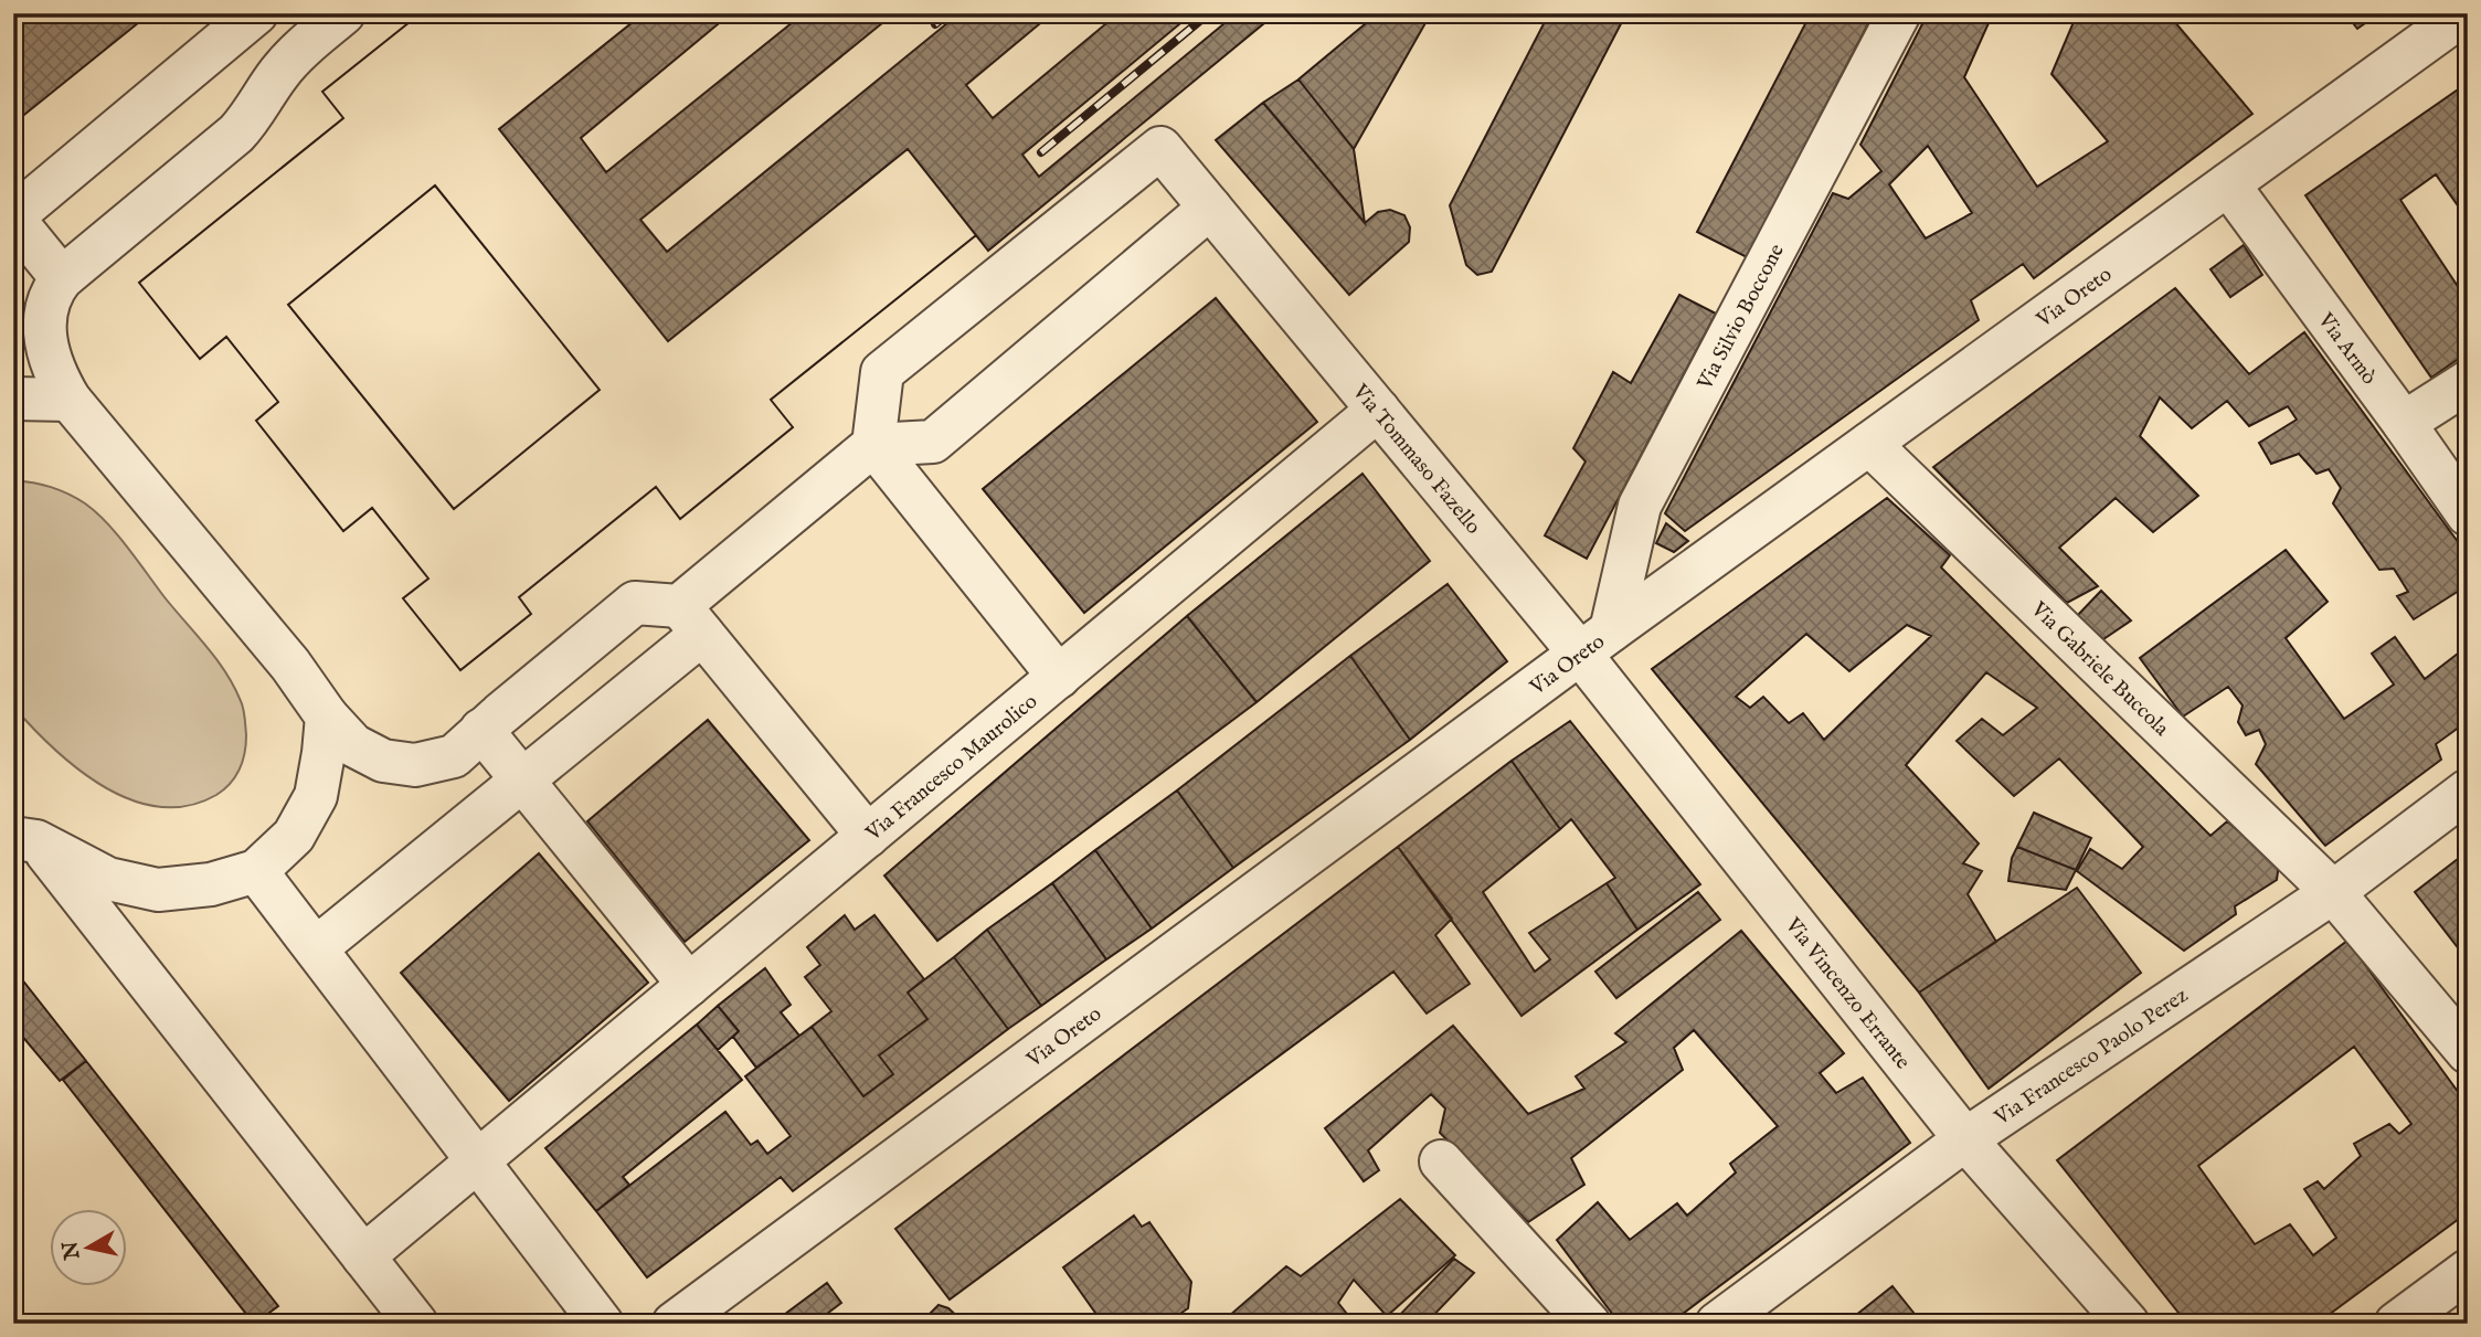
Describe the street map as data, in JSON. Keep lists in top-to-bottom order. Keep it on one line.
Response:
{"streets":{"street":["Via Oreto","Via Silvio Boccone","Via Armò","Via Tommaso Fazello","Via Gabriele Buccola","Via Francesco Maurolico","Via Vincenzo Errante","Via Francesco Paolo Perez"]},"crossings":[["Via Oreto","Via Silvio Boccone"],["Via Oreto","Via Armò"],["Via Oreto","Via Tommaso Fazello"],["Via Oreto","Via Gabriele Buccola"],["Via Oreto","Via Vincenzo Errante"],["Via Silvio Boccone","Via Tommaso Fazello"],["Via Silvio Boccone","Via Vincenzo Errante"],["Via Tommaso Fazello","Via Francesco Maurolico"],["Via Tommaso Fazello","Via Vincenzo Errante"],["Via Gabriele Buccola","Via Francesco Paolo Perez"],["Via Vincenzo Errante","Via Francesco Paolo Perez"]],"north":"left"}
